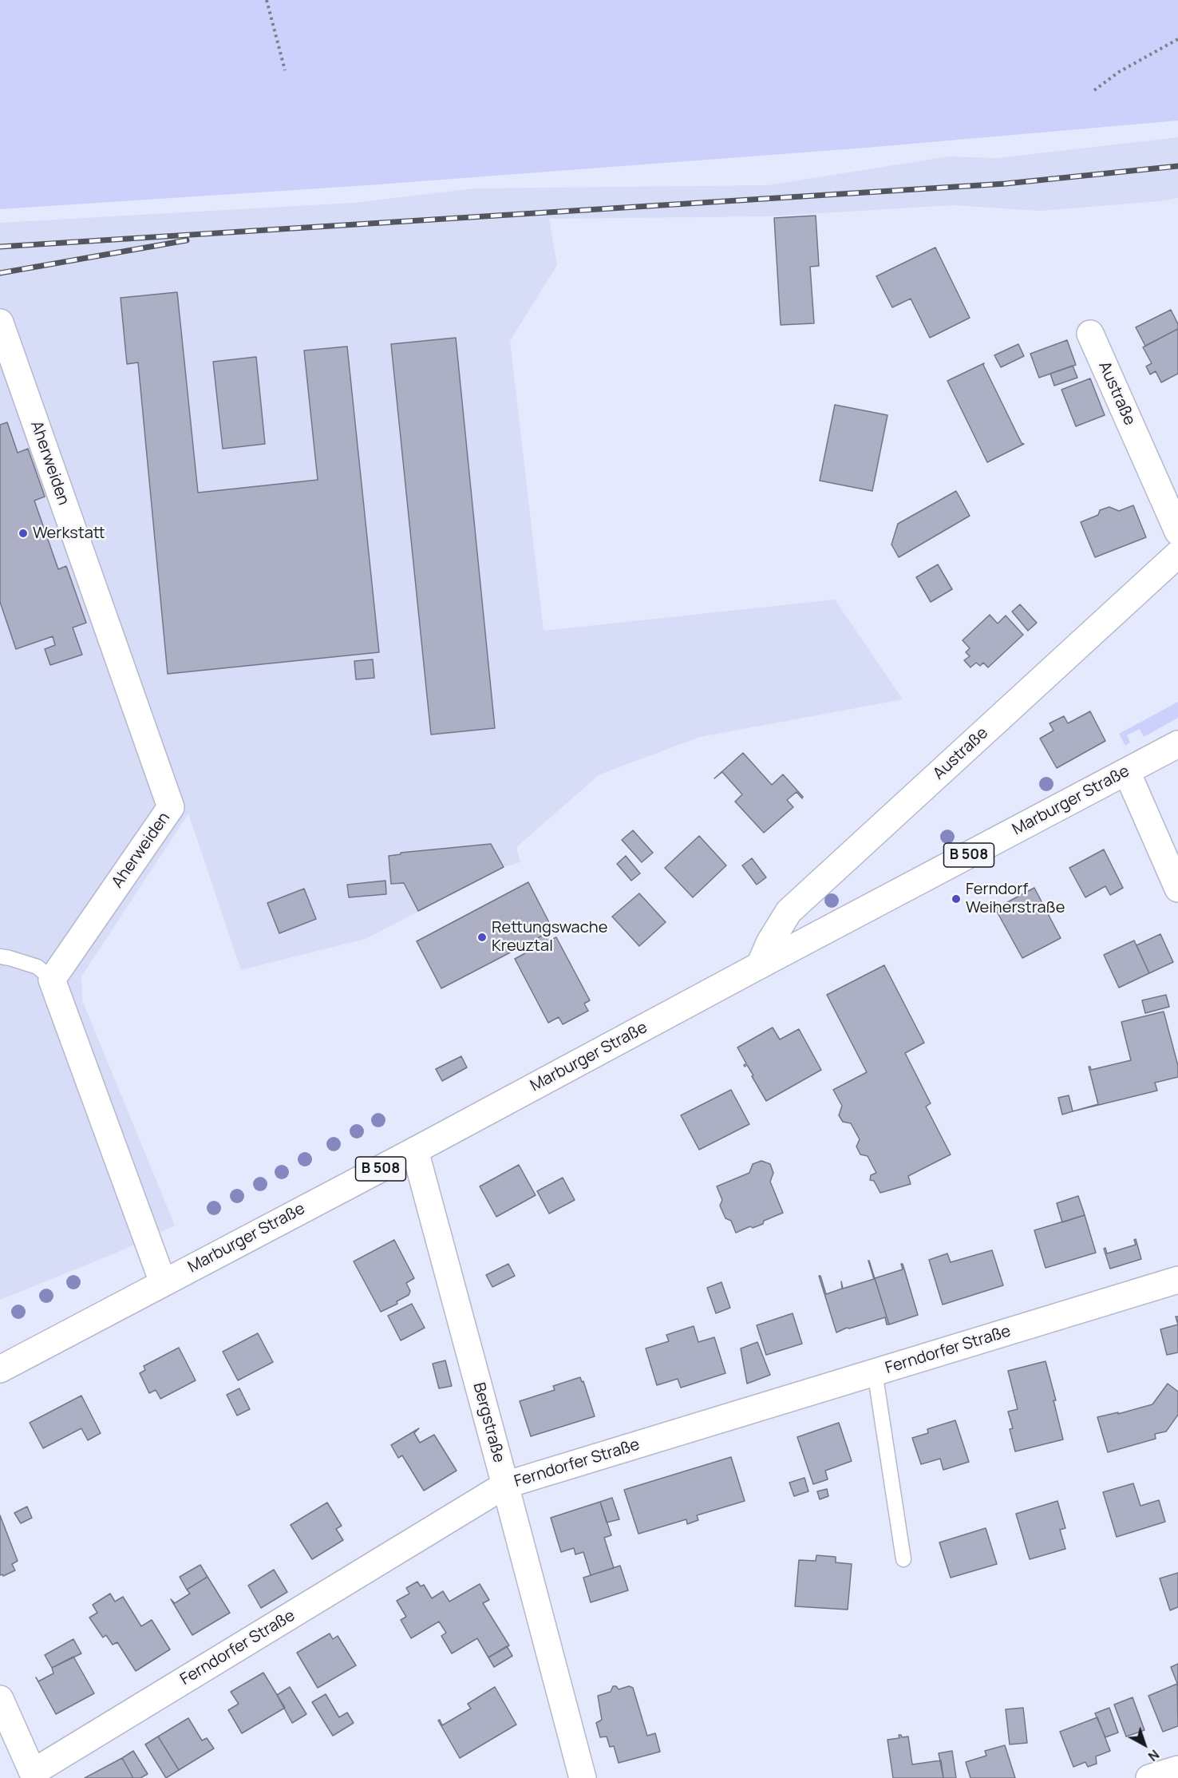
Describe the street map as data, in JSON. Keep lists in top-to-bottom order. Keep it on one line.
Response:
{"streets":{"street":["Austraße","Aherweiden","Marburger Straße","B 508","Ferndorfer Straße","Bergstraße"]},"crossings":[["Austraße","Marburger Straße"],["Marburger Straße","Bergstraße"],["Ferndorfer Straße","Bergstraße"]],"places":["Werkstatt","Ferndorf Weiherstraße","Rettungswache Kreuztal"],"north":"bottom right"}
